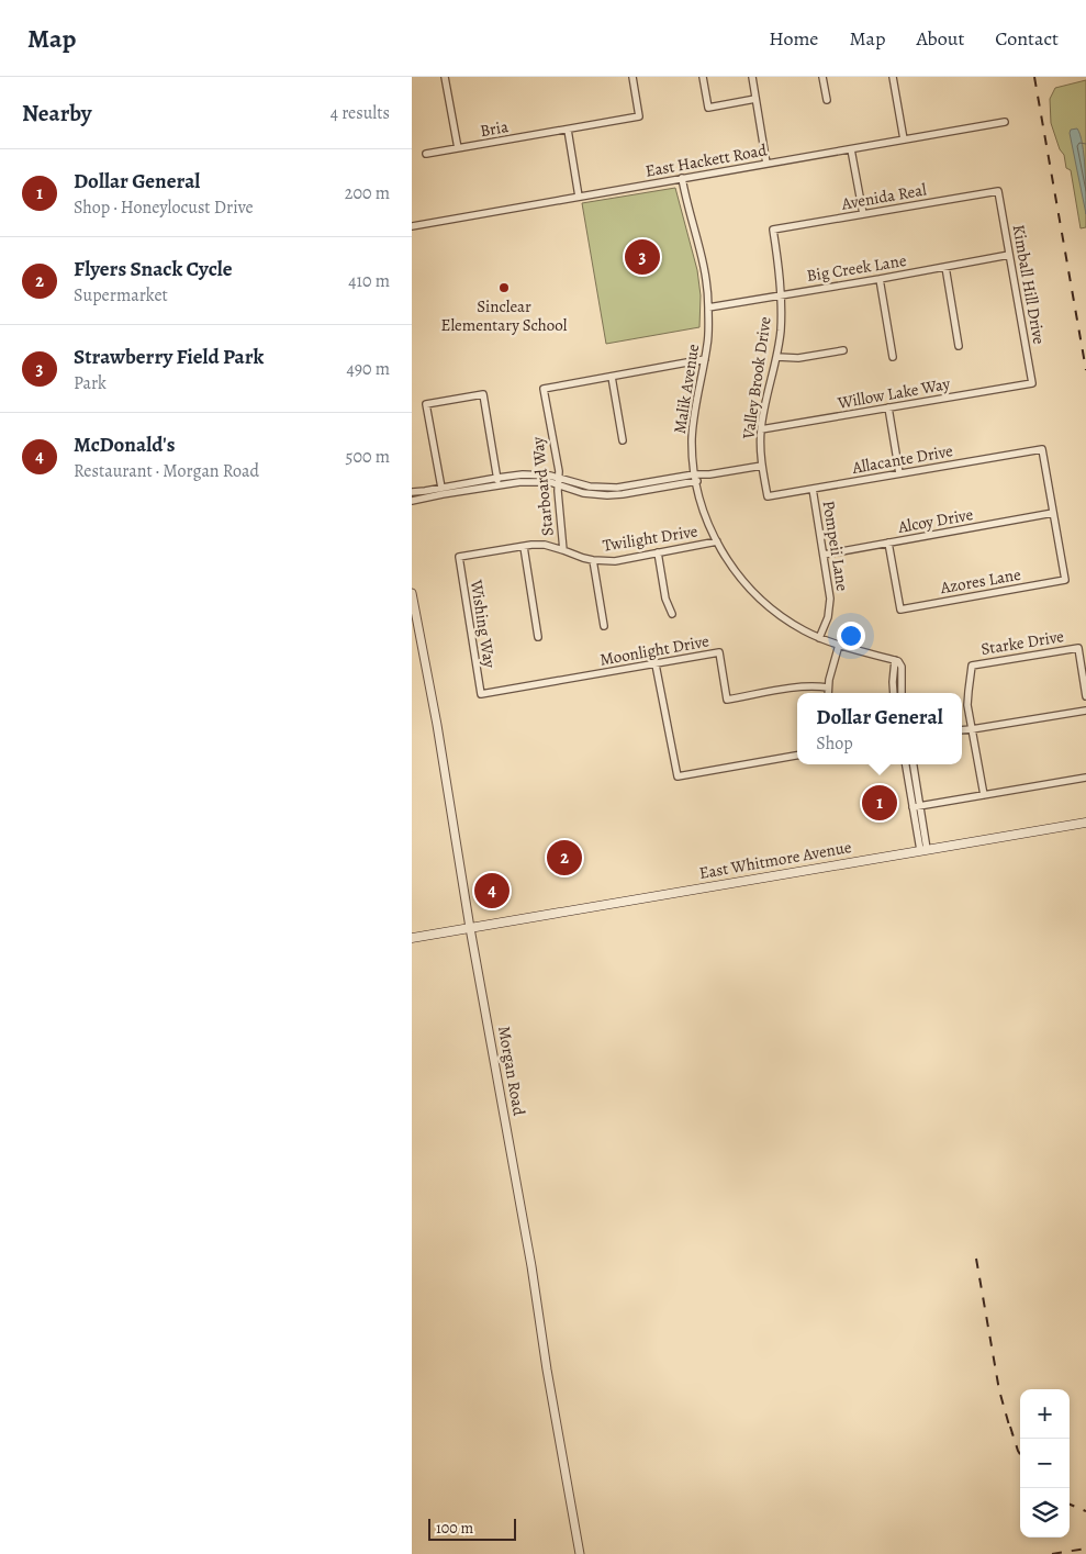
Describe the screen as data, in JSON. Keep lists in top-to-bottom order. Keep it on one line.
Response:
{"streets":{"main road":["East Whitmore Avenue"],"street":["Bria","East Hackett Road","Avenida Real","Big Creek Lane","Kimball Hill Drive","Valley Brook Drive","Malik Avenue","Willow Lake Way","Allacante Drive","Starboard Way","Alcoy Drive","Twilight Drive","Pompeii Lane","Azores Lane","Wishing Way","Starke Drive","Moonlight Drive","Morgan Road"]},"crossings":[["East Hackett Road","Malik Avenue"],["Avenida Real","Kimball Hill Drive"],["Avenida Real","Valley Brook Drive"],["Big Creek Lane","Kimball Hill Drive"],["Big Creek Lane","Valley Brook Drive"],["Big Creek Lane","Malik Avenue"],["Kimball Hill Drive","Willow Lake Way"],["Valley Brook Drive","Willow Lake Way"],["Valley Brook Drive","Allacante Drive"],["Malik Avenue","Twilight Drive"],["Malik Avenue","Pompeii Lane"],["Allacante Drive","Alcoy Drive"],["Allacante Drive","Pompeii Lane"],["Allacante Drive","Azores Lane"],["Starboard Way","Twilight Drive"],["Alcoy Drive","Pompeii Lane"],["Alcoy Drive","Azores Lane"],["Twilight Drive","Wishing Way"],["Wishing Way","Moonlight Drive"],["East Whitmore Avenue","Morgan Road"]],"places":["Sinclear Elementary School"],"scale_bar":"100 m","page":{"header":"Map","nav":["Home","Map","About","Contact"],"heading":["Nearby","4 results"],"list":[{"mark":"1","name":"Dollar General","note":"Shop · Honeylocust Drive","value":"200 m"},{"mark":"2","name":"Flyers Snack Cycle","note":"Supermarket","value":"410 m"},{"mark":"3","name":"Strawberry Field Park","note":"Park","value":"490 m"},{"mark":"4","name":"McDonald's","note":"Restaurant · Morgan Road","value":"500 m"}],"pins":["3","1","2","4"],"popup":["Dollar General","Shop"],"map_buttons":["+","−"],"scale":"100 m"}}
